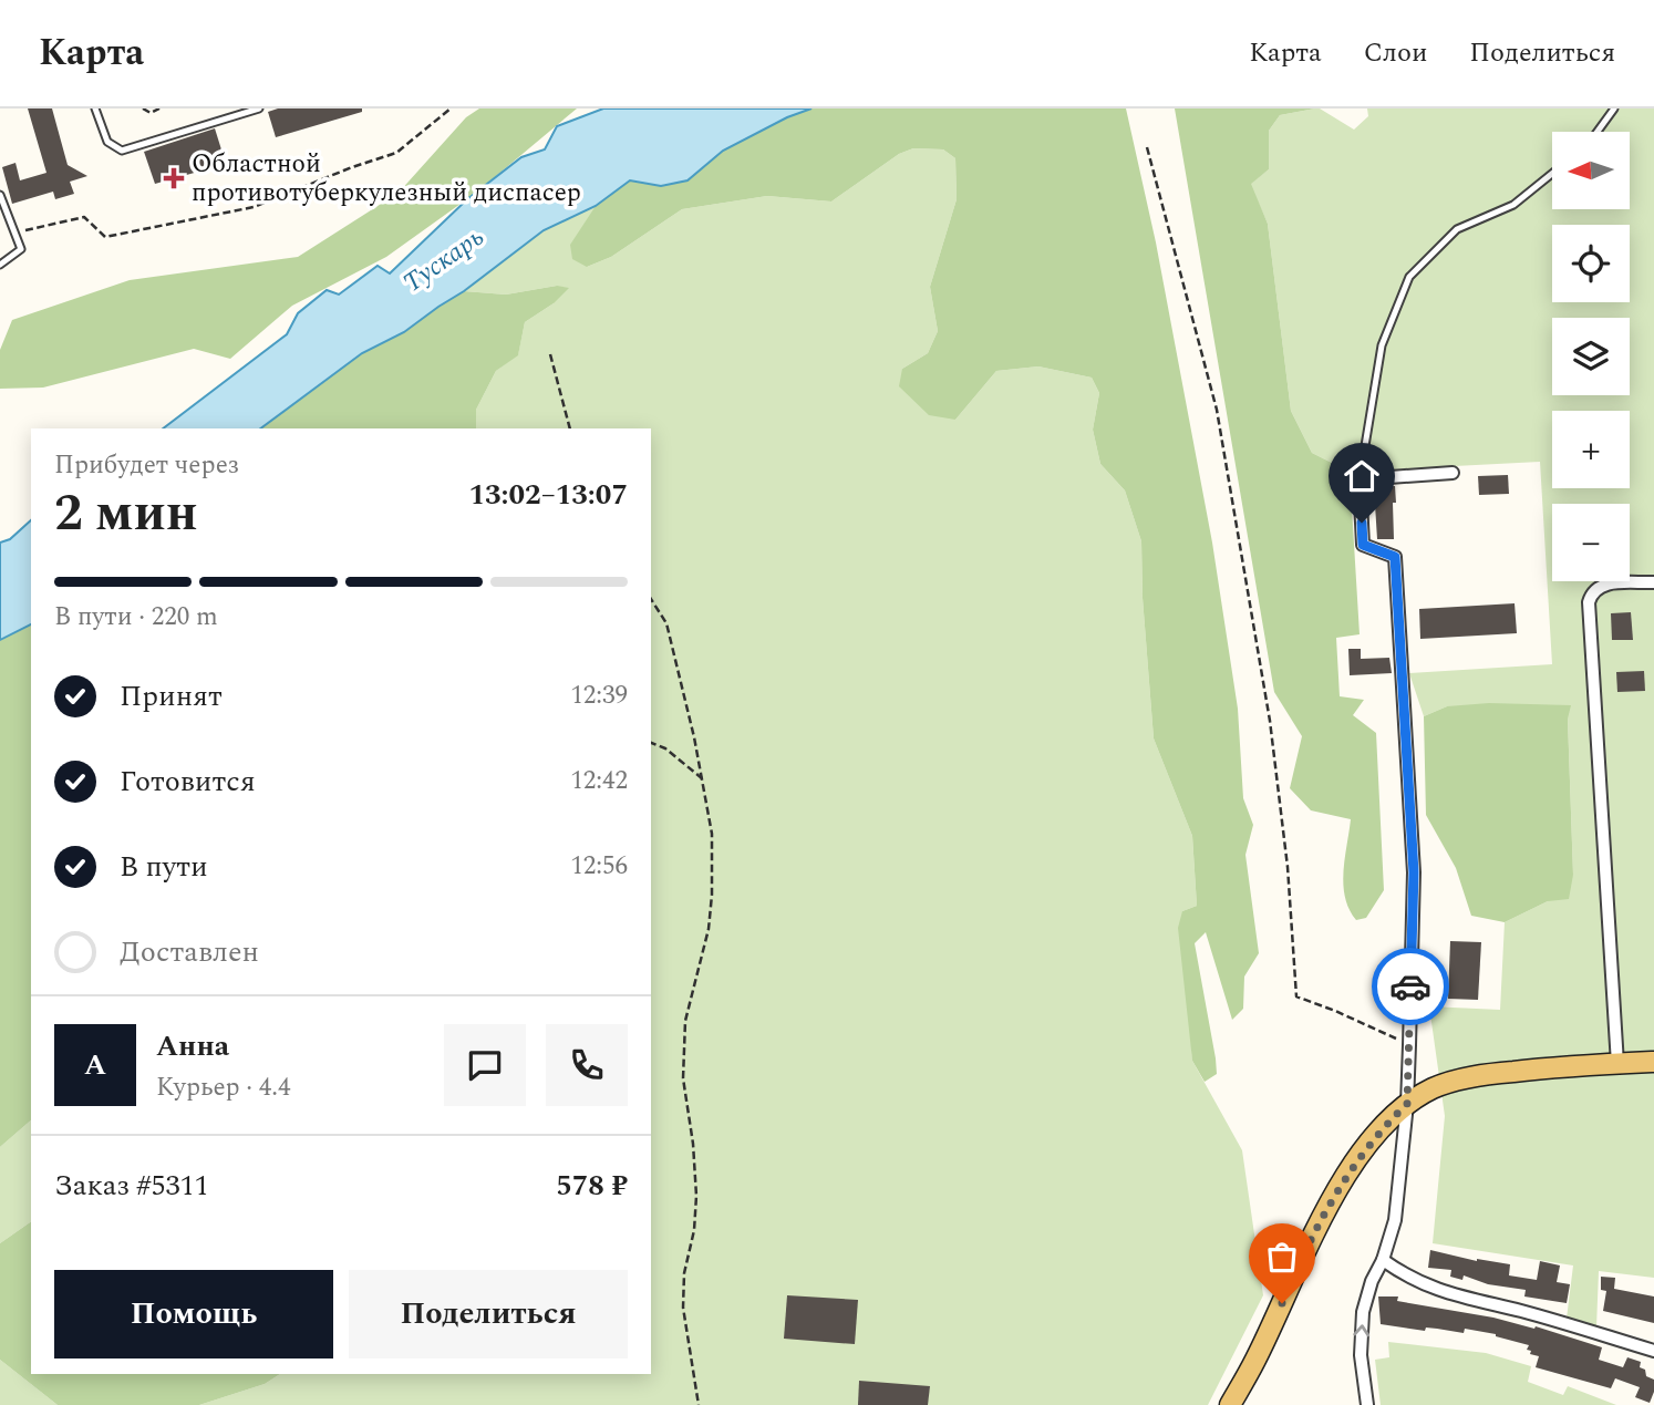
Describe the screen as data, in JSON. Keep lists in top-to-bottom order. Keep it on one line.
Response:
{"water":["Тускарь"],"places":{"health":["Областной противотуберкулезный диспасер"]},"north":"left","page":{"header":"Карта","nav":["Карта","Слои","Поделиться"],"map_buttons":["+","−"],"heading":["2 мин","Прибудет через","13:02–13:07"],"panel":["Анна","Курьер · 4.4","Заказ #5311","578 ₽"],"bar":"В пути · 220 m","list":[["Принят","12:39"],["Готовится","12:42"],["В пути","12:56"],"Доставлен"],"round":"А","buttons":["Помощь","Поделиться"]}}
